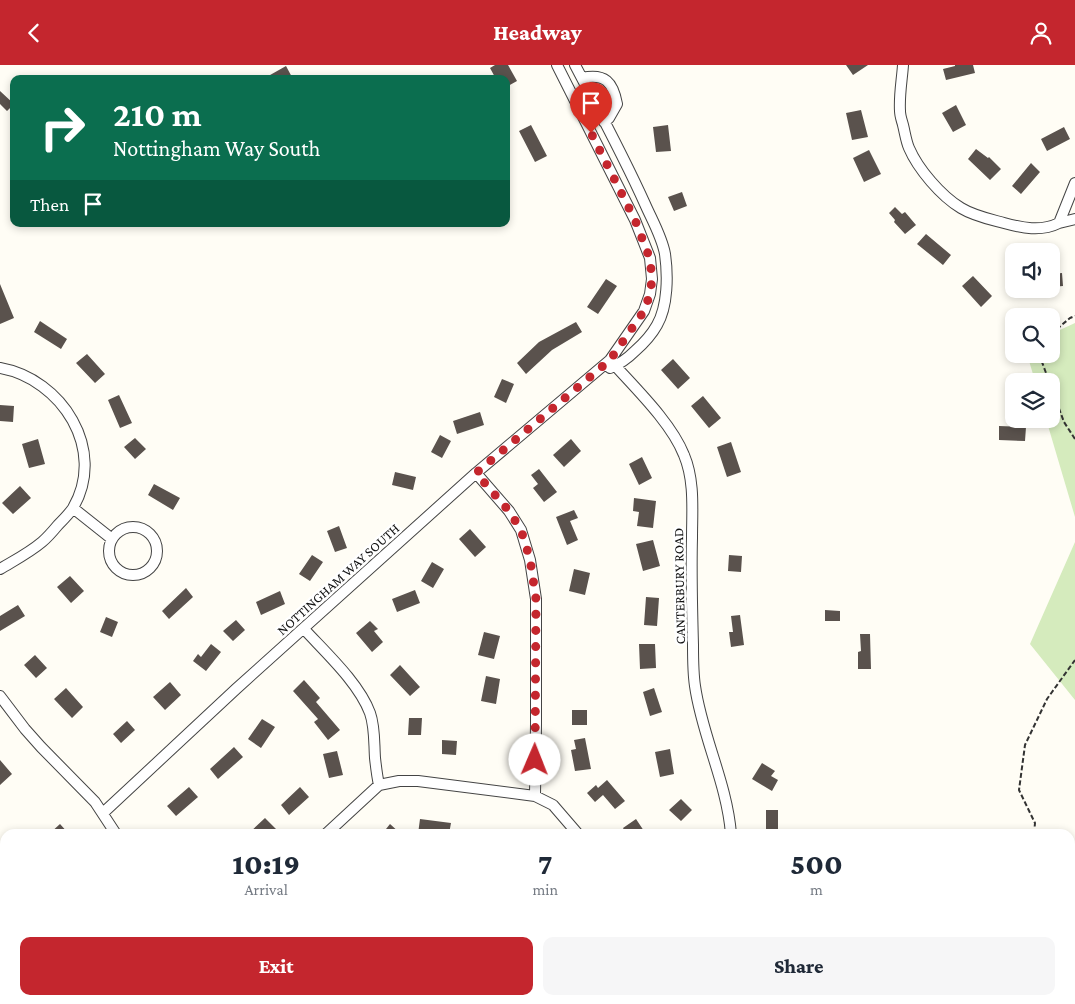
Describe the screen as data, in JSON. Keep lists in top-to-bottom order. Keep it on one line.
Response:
{"streets":{"street":["NOTTINGHAM WAY SOUTH","CANTERBURY ROAD"]},"crossings":[["NOTTINGHAM WAY SOUTH","CANTERBURY ROAD"]],"page":{"header":"Headway","turn":["210 m","Nottingham Way South"],"then":"Then","eta":["10:19","Arrival","7","min","500","m"],"buttons":["Exit","Share"]}}
